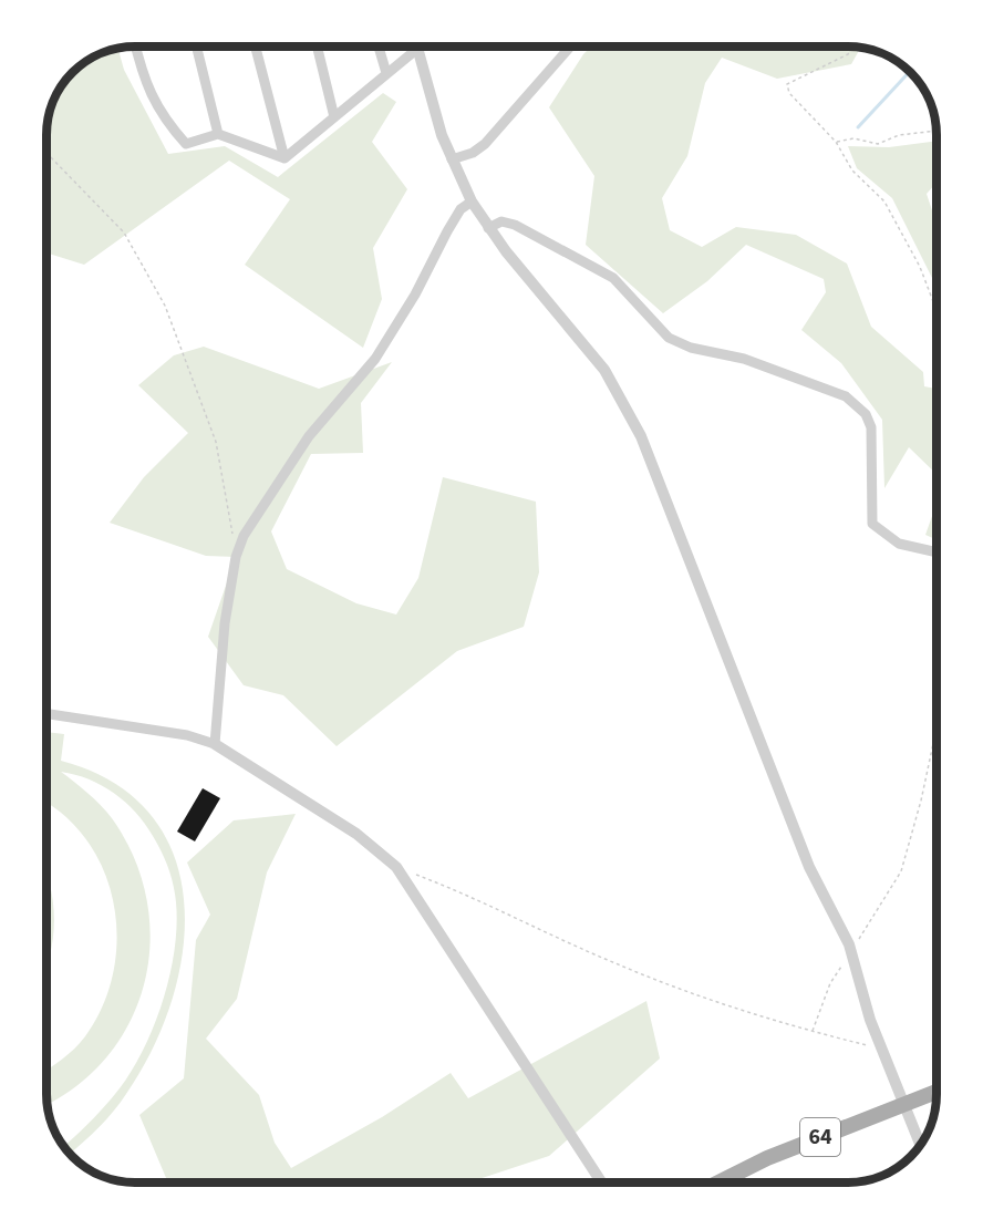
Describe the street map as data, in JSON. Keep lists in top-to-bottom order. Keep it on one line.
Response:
{"streets":{"main road":["64"]}}
